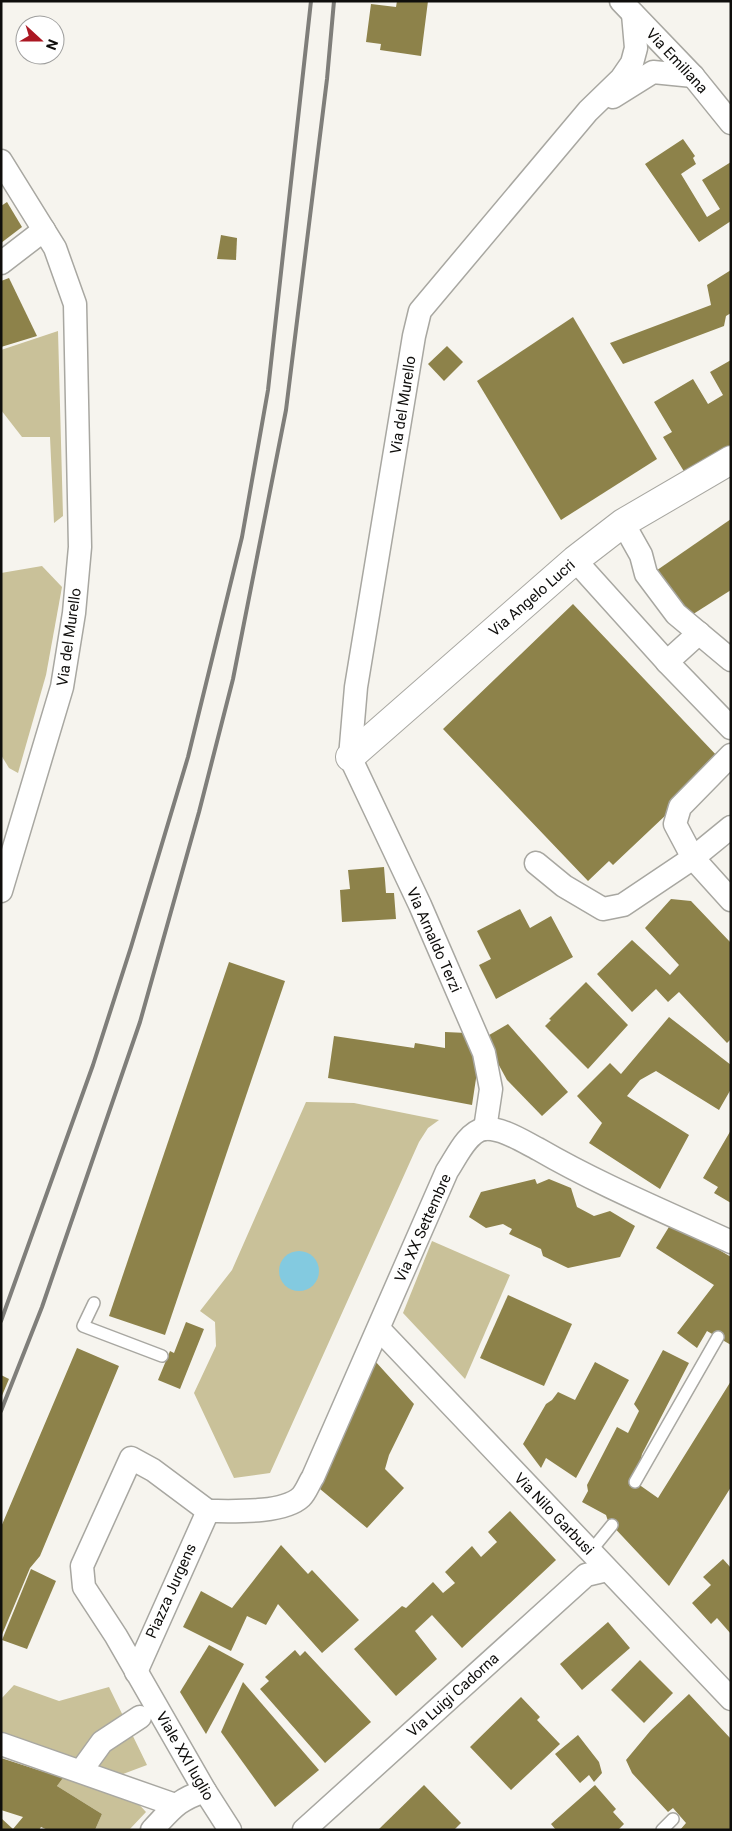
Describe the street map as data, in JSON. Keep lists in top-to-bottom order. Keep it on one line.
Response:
{"streets":{"street":["Via Emiliana","Via del Murello","Via Angelo Lucri","Via Arnaldo Terzi","Via XX Settembre","Via Nilo Garbusi","Piazza Jurgens","Via Luigi Cadorna","Viale XXI luglio"]},"crossings":[["Via Emiliana","Via del Murello"],["Via del Murello","Via Angelo Lucri"],["Via del Murello","Via Arnaldo Terzi"],["Via Angelo Lucri","Via Arnaldo Terzi"],["Via Arnaldo Terzi","Via XX Settembre"],["Via XX Settembre","Via Nilo Garbusi"],["Via XX Settembre","Piazza Jurgens"],["Via XX Settembre","Viale XXI luglio"],["Via Nilo Garbusi","Via Luigi Cadorna"],["Piazza Jurgens","Viale XXI luglio"]],"north":"right"}
